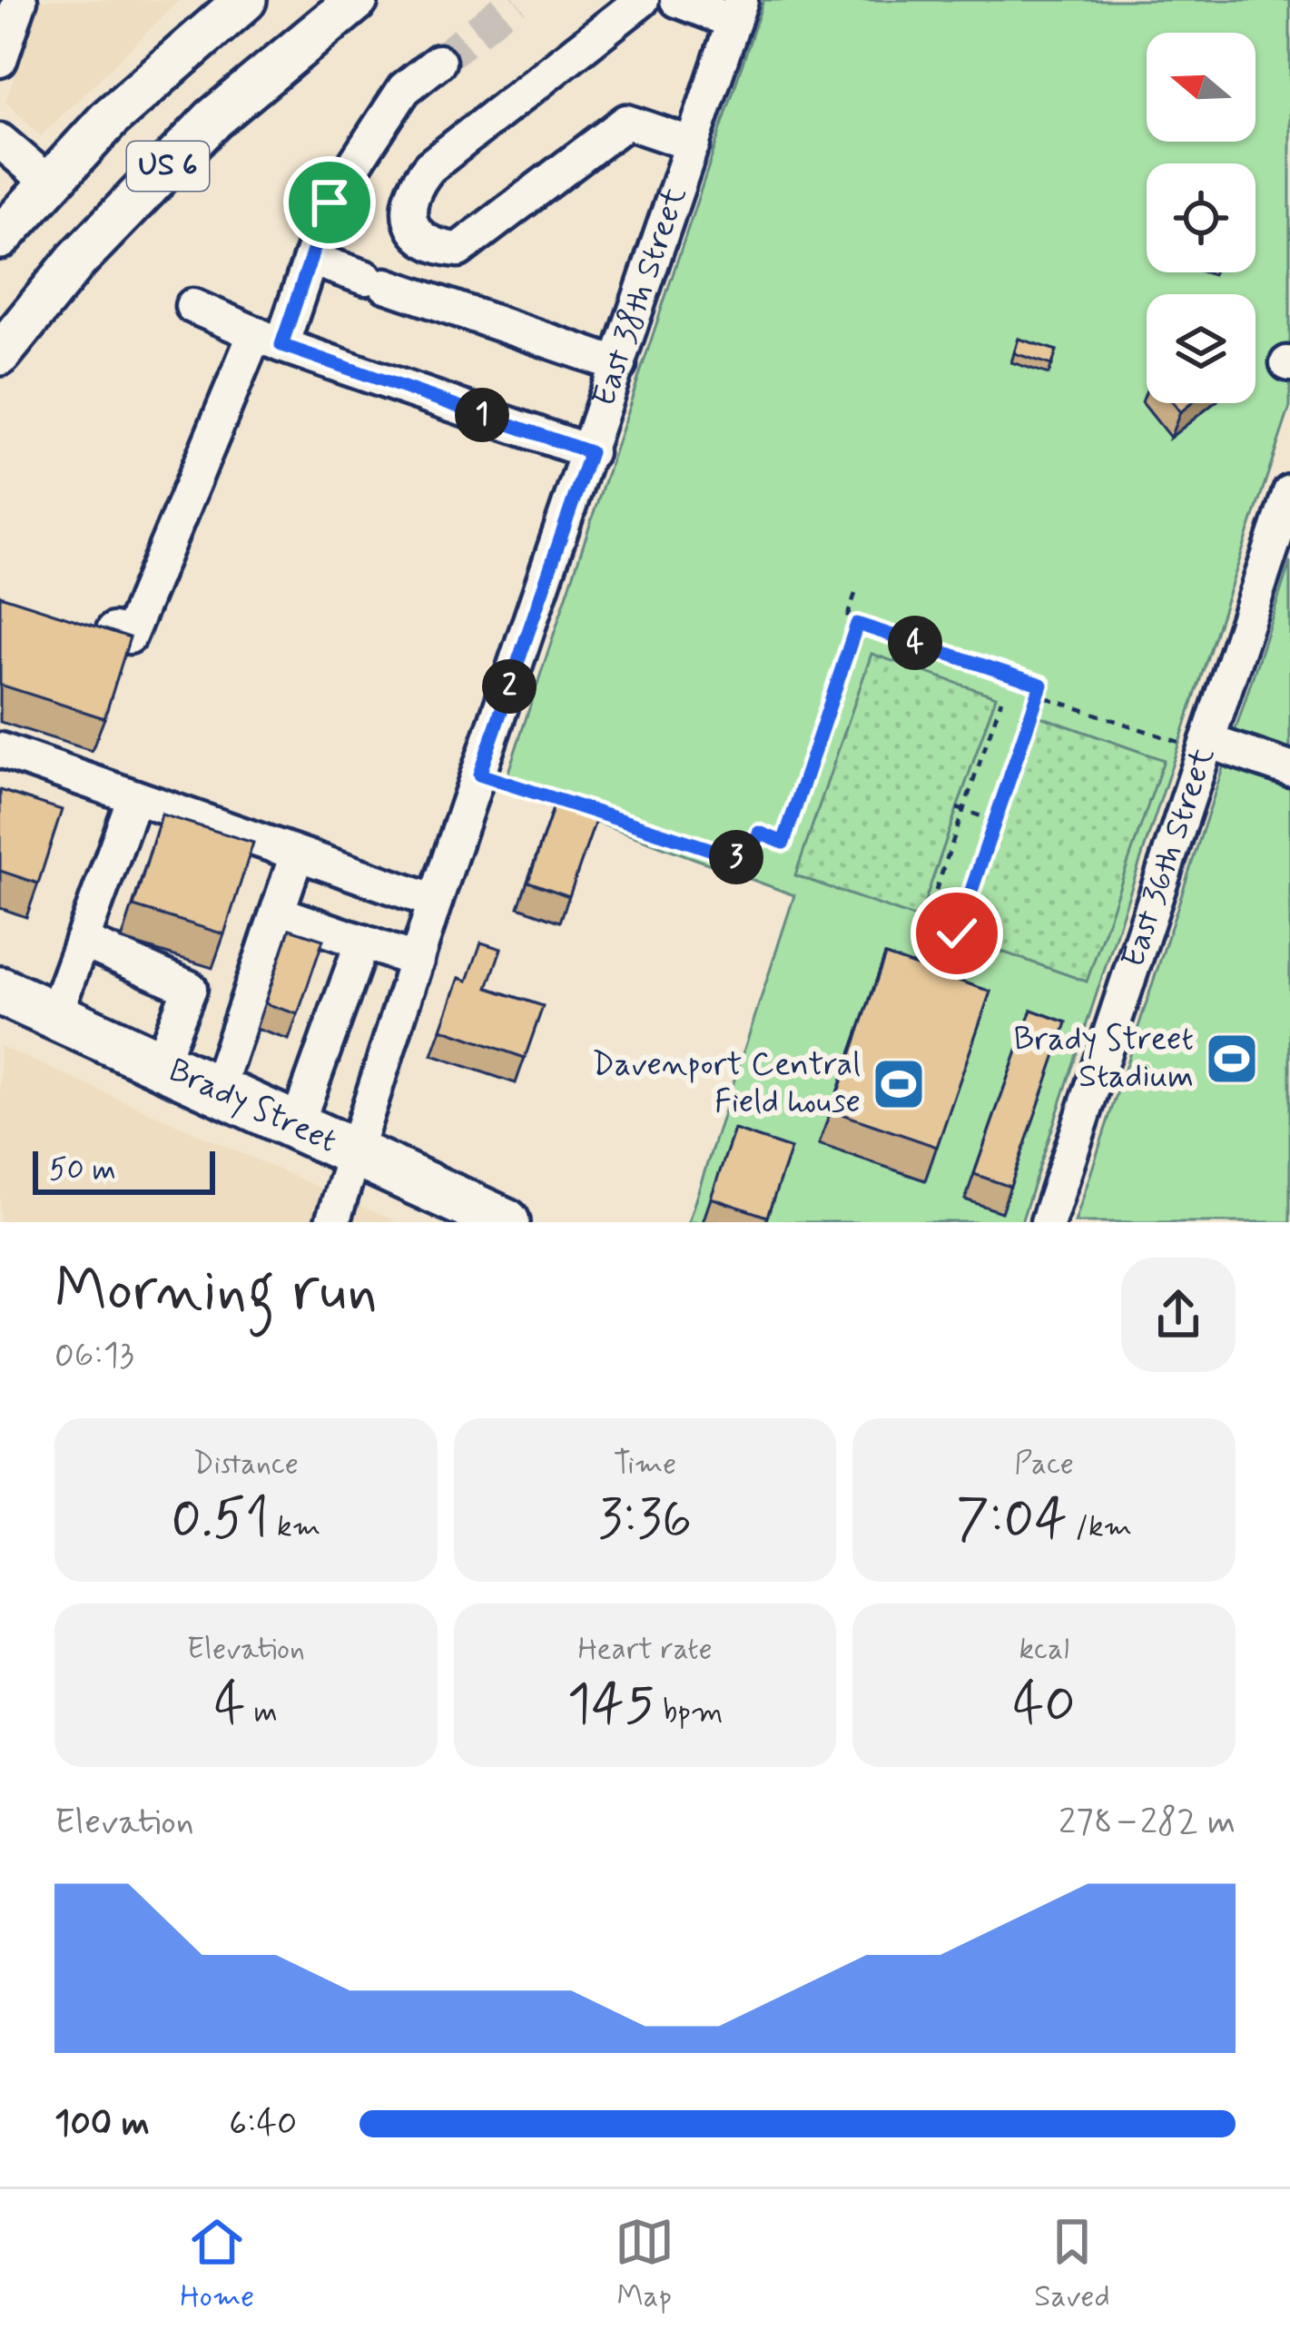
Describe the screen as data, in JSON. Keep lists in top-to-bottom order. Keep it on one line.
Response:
{"streets":{"highway":["Brady Street"],"main road":["US 6"],"street":["East 38th Street","East 36th Street"]},"crossings":[["East 38th Street","Brady Street"]],"places":{"sports":["Brady Street Stadium","Davenport Central Field house"]},"scale_bar":"50 m","north":"left","page":{"pins":["1","4","2","3"],"scale":"50 m","heading":["Morning run","06:13"],"stats":[["Distance","0.51 km"],["Time","3:36"],["Pace","7:04 /km"],["Elevation","4 m"],["Heart rate","145 bpm"],["kcal","40"]],"chart":["Elevation","278–282 m"],"list":[{"name":"100 m","note":"6:40"}],"tabs":["Home","Map","Saved"]}}
